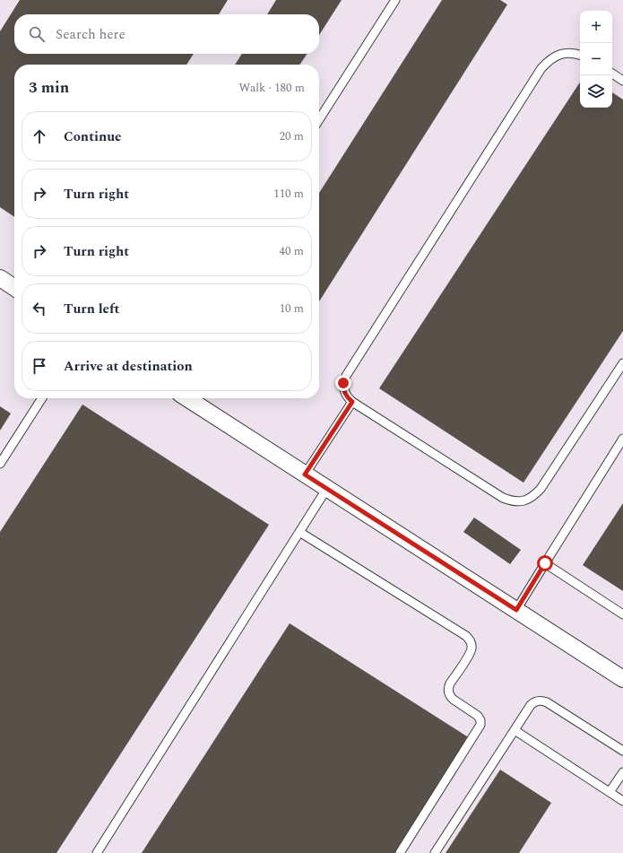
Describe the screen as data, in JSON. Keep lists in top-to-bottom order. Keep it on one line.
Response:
{"page":{"map_buttons":["+","−"],"search":"Search here","heading":["3 min","Walk · 180 m"],"list":[["Continue","20 m"],["Turn right","110 m"],["Turn right","40 m"],["Turn left","10 m"],"Arrive at destination"]}}
